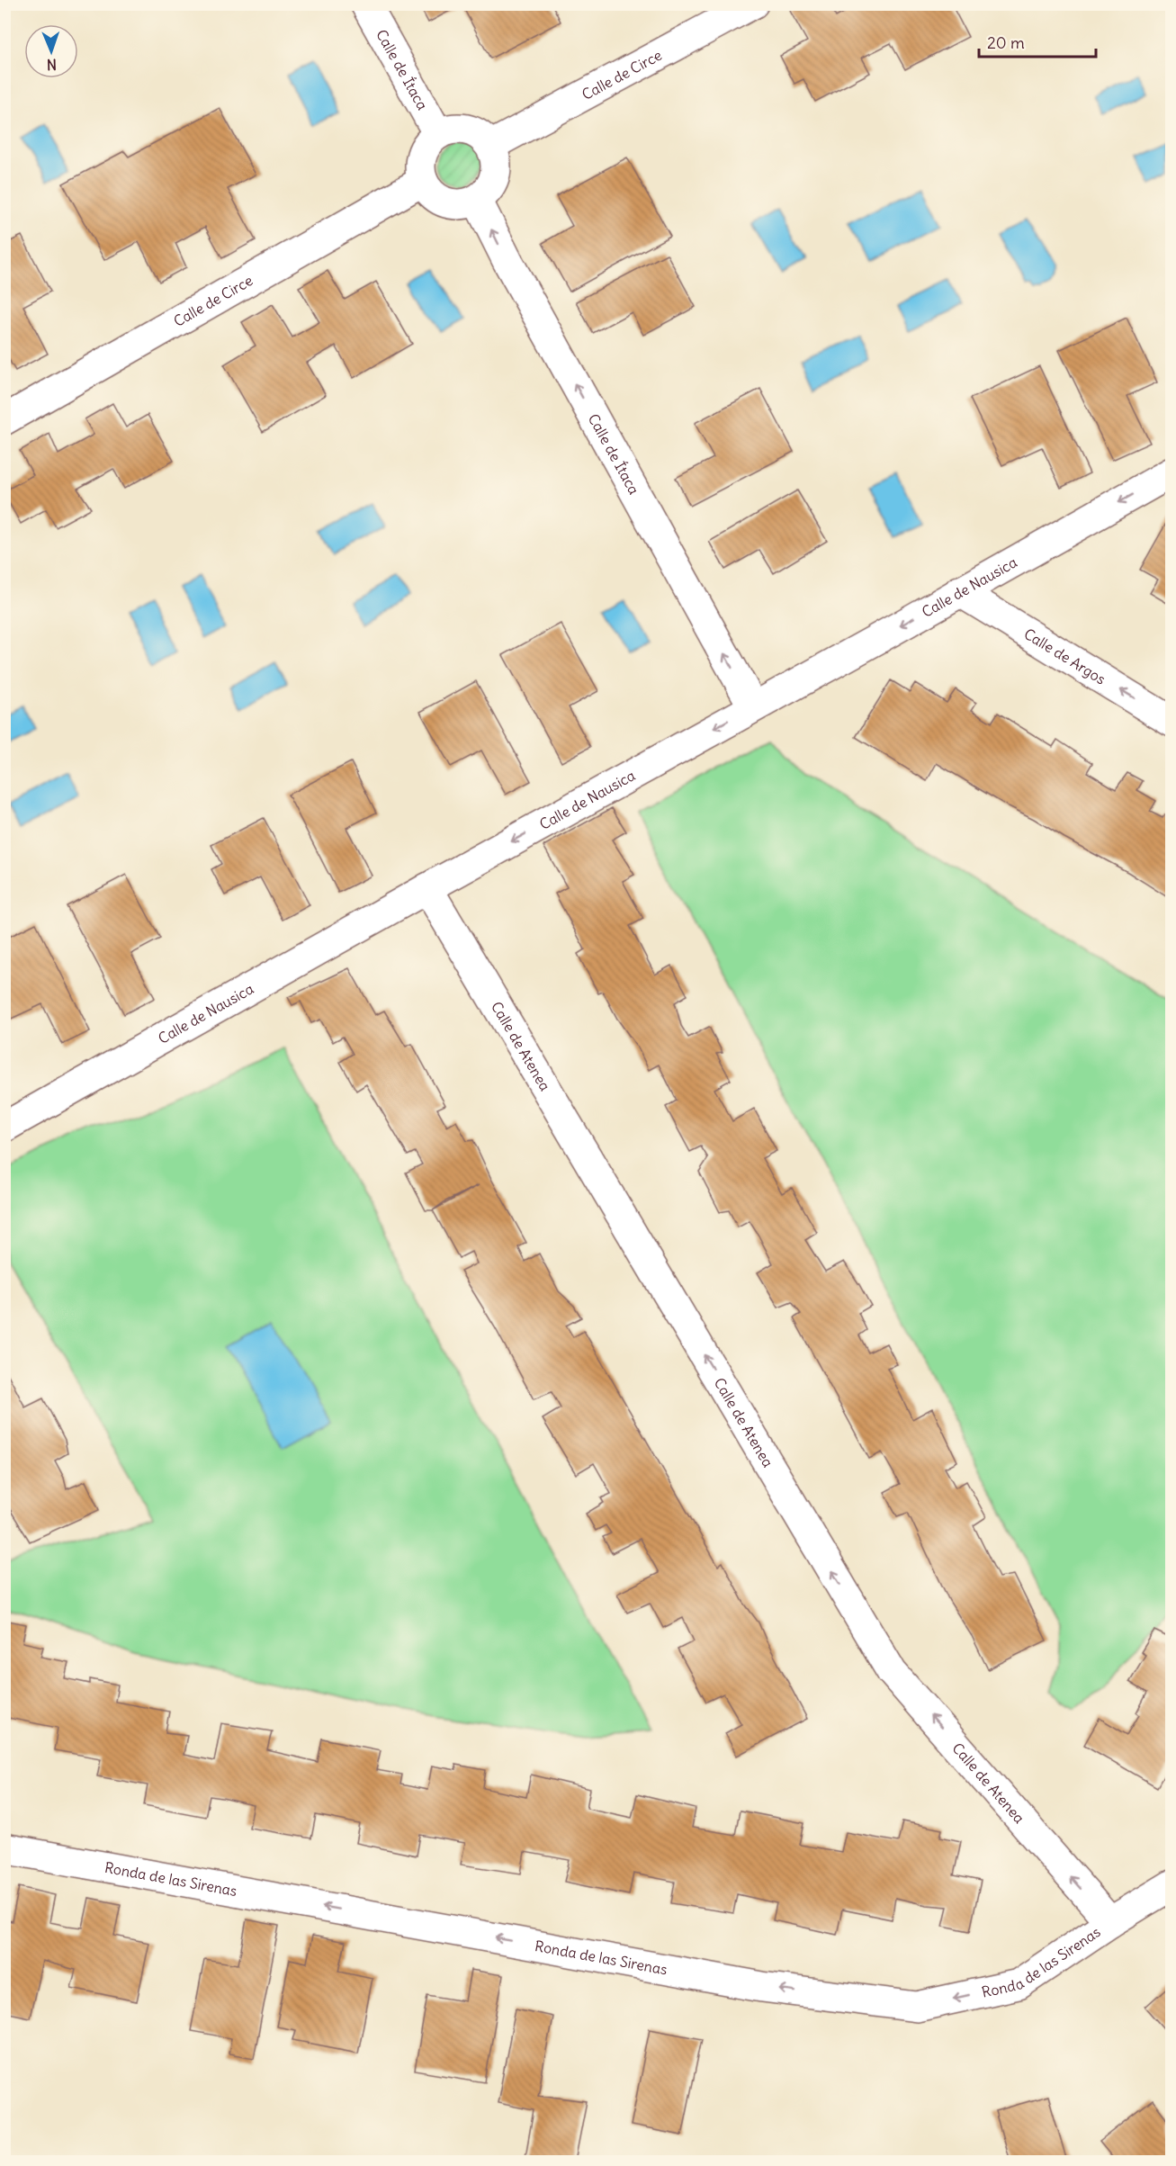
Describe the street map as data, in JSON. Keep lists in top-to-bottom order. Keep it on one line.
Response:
{"streets":{"street":["Calle de Ítaca","Calle de Circe","Calle de Nausica","Calle de Argos","Calle de Atenea","Ronda de las Sirenas"]},"crossings":[["Calle de Ítaca","Calle de Circe"],["Calle de Ítaca","Calle de Nausica"],["Calle de Nausica","Calle de Argos"],["Calle de Nausica","Calle de Atenea"],["Calle de Atenea","Ronda de las Sirenas"]],"one_way":["Calle de Ítaca","Calle de Nausica","Calle de Argos","Calle de Atenea","Ronda de las Sirenas"],"scale_bar":"20 m","north":"bottom"}
